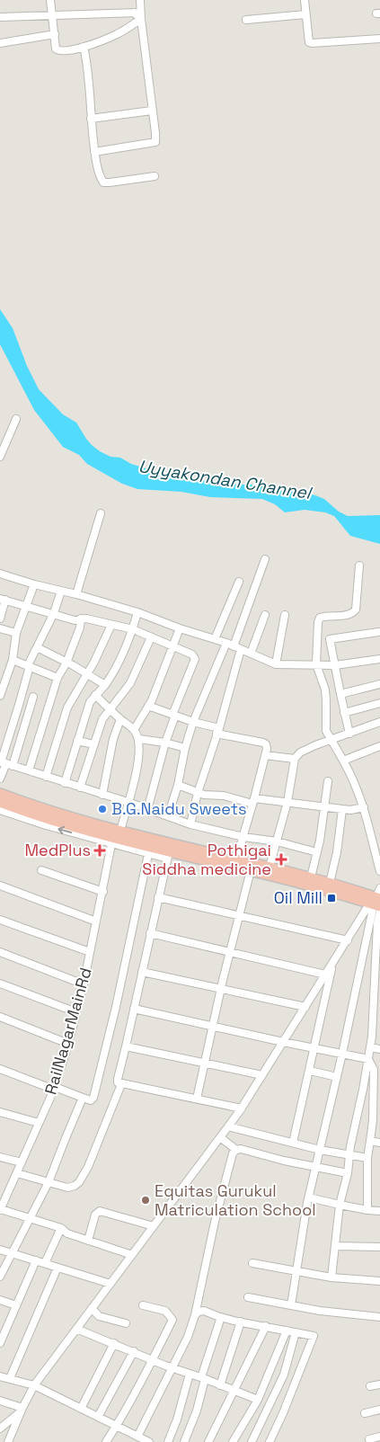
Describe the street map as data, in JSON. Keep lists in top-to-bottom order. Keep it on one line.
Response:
{"streets":{"street":["RailNagarMainRd"]},"water":["Uyyakondan Channel"],"places":{"other":["B.G.Naidu Sweets","Equitas Gurukul Matriculation School"],"health":["MedPlus","Pothigai Siddha medicine"],"transit":["Oil Mill"]}}
